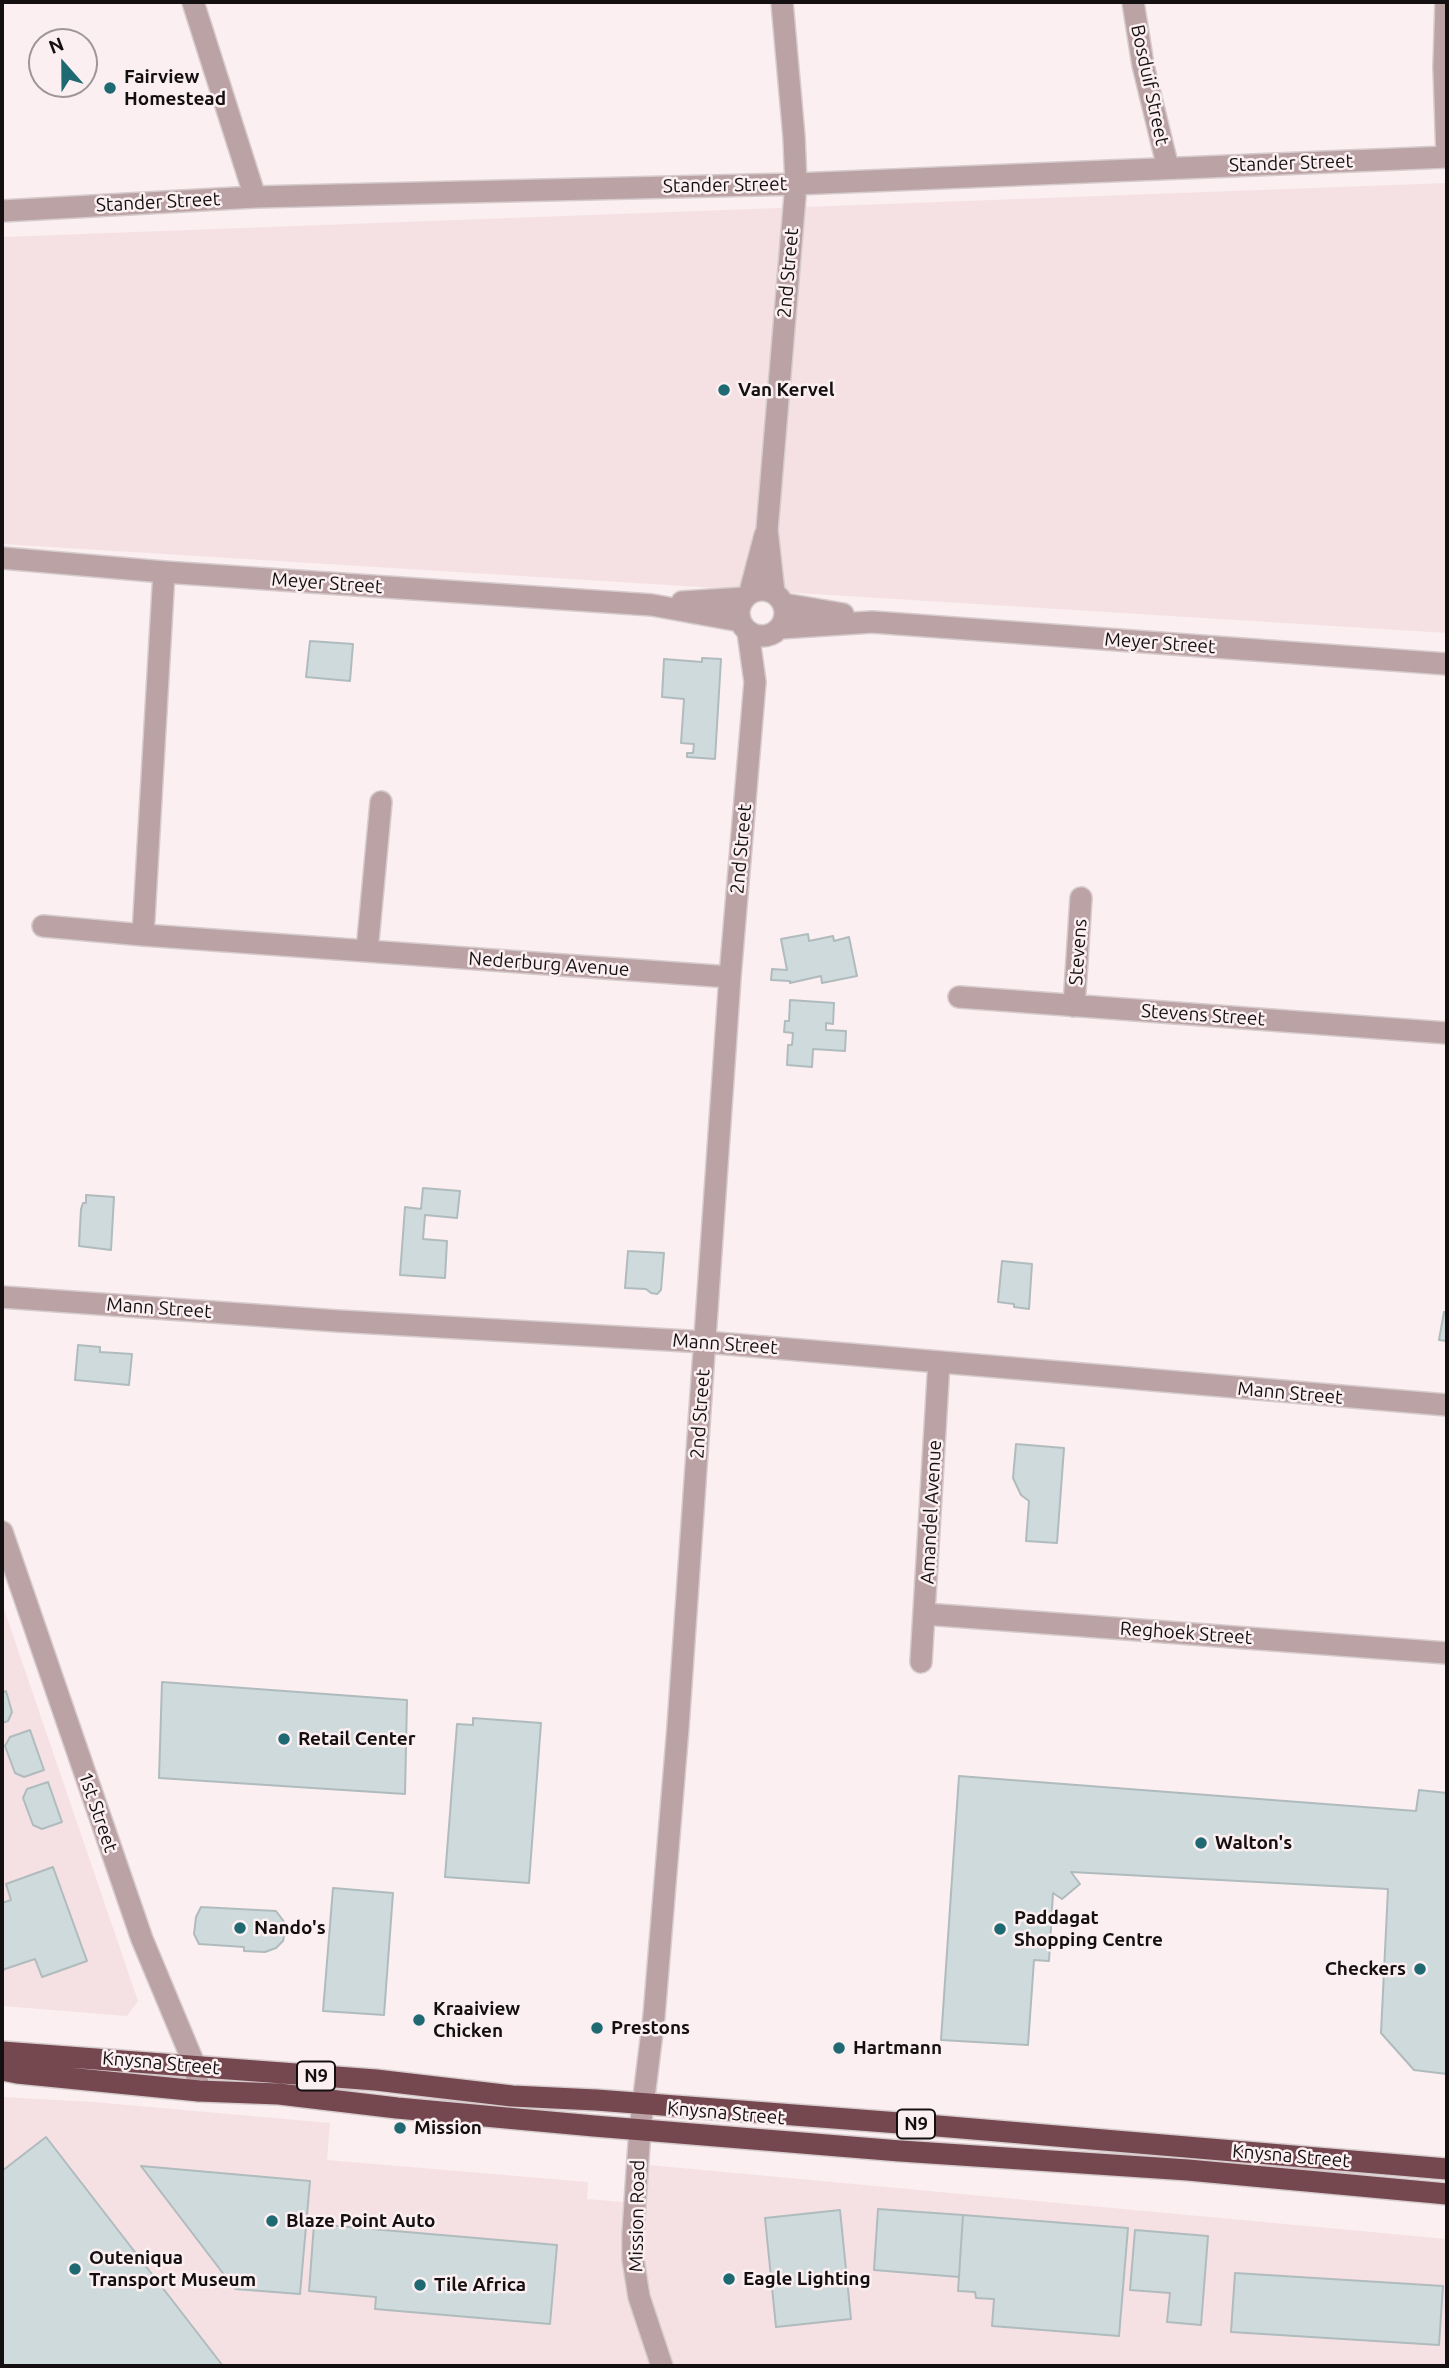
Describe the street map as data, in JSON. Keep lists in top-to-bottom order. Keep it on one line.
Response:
{"streets":{"highway":["Knysna Street","N9"],"street":["Bosduif Street","Stander Street","2nd Street","Meyer Street","Stevens","Nederburg Avenue","Stevens Street","Mann Street","Amandel Avenue","Reghoek Street","1st Street","Mission Road"]},"crossings":[["Bosduif Street","Stander Street"],["Stander Street","2nd Street"],["2nd Street","Meyer Street"],["2nd Street","Nederburg Avenue"],["2nd Street","Mann Street"],["2nd Street","Knysna Street"],["2nd Street","Mission Road"],["Stevens","Stevens Street"],["Mann Street","Amandel Avenue"],["Amandel Avenue","Reghoek Street"],["1st Street","Knysna Street"],["Knysna Street","Mission Road"]],"places":["Fairview Homestead","Van Kervel","Retail Center","Walton's","Nando's","Paddagat Shopping Centre","Checkers","Kraaiview Chicken","Prestons","Hartmann","Mission","Blaze Point Auto","Outeniqua Transport Museum","Eagle Lighting","Tile Africa"],"north":"top"}
